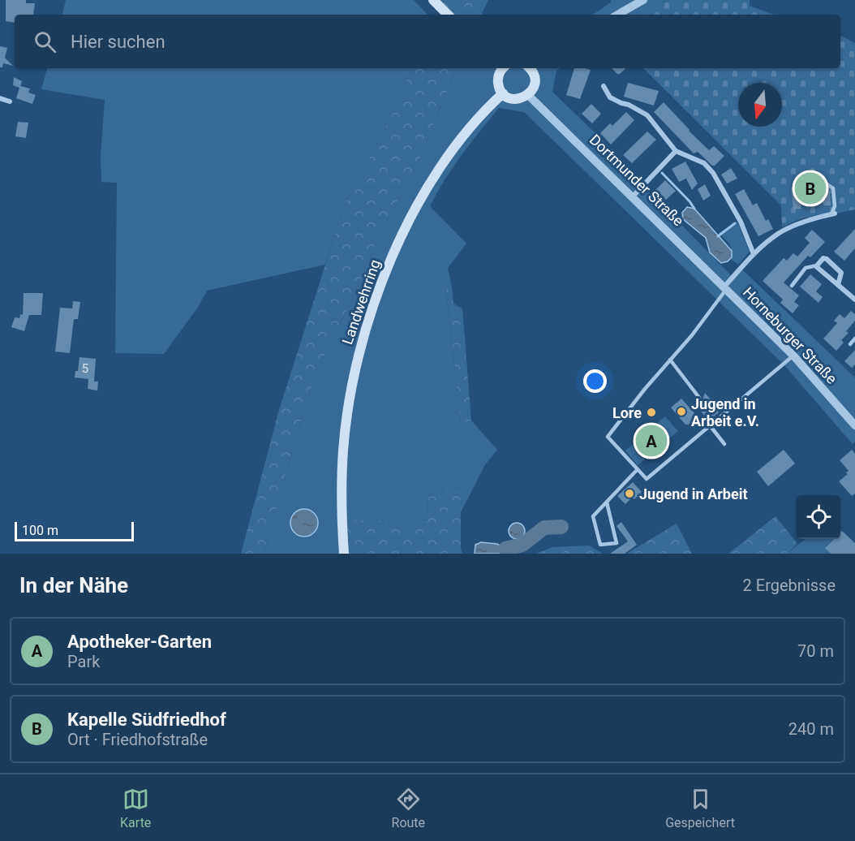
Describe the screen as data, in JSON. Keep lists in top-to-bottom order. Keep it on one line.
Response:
{"streets":{"main road":["Landwehrring"],"street":["Dortmunder Straße","Horneburger Straße"]},"crossings":[["Dortmunder Straße","Horneburger Straße"]],"places":["Jugend in Arbeit e.V.","Lore","Jugend in Arbeit"],"house_numbers":["5"],"scale_bar":"100 m","north":"bottom","page":{"search":"Hier suchen","pins":["B","A"],"scale":"100 m","heading":["In der Nähe","2 Ergebnisse"],"list":[{"mark":"A","name":"Apotheker-Garten","note":"Park","value":"70 m"},{"mark":"B","name":"Kapelle Südfriedhof","note":"Ort · Friedhofstraße","value":"240 m"}],"nav":["Karte","Route","Gespeichert"]}}
